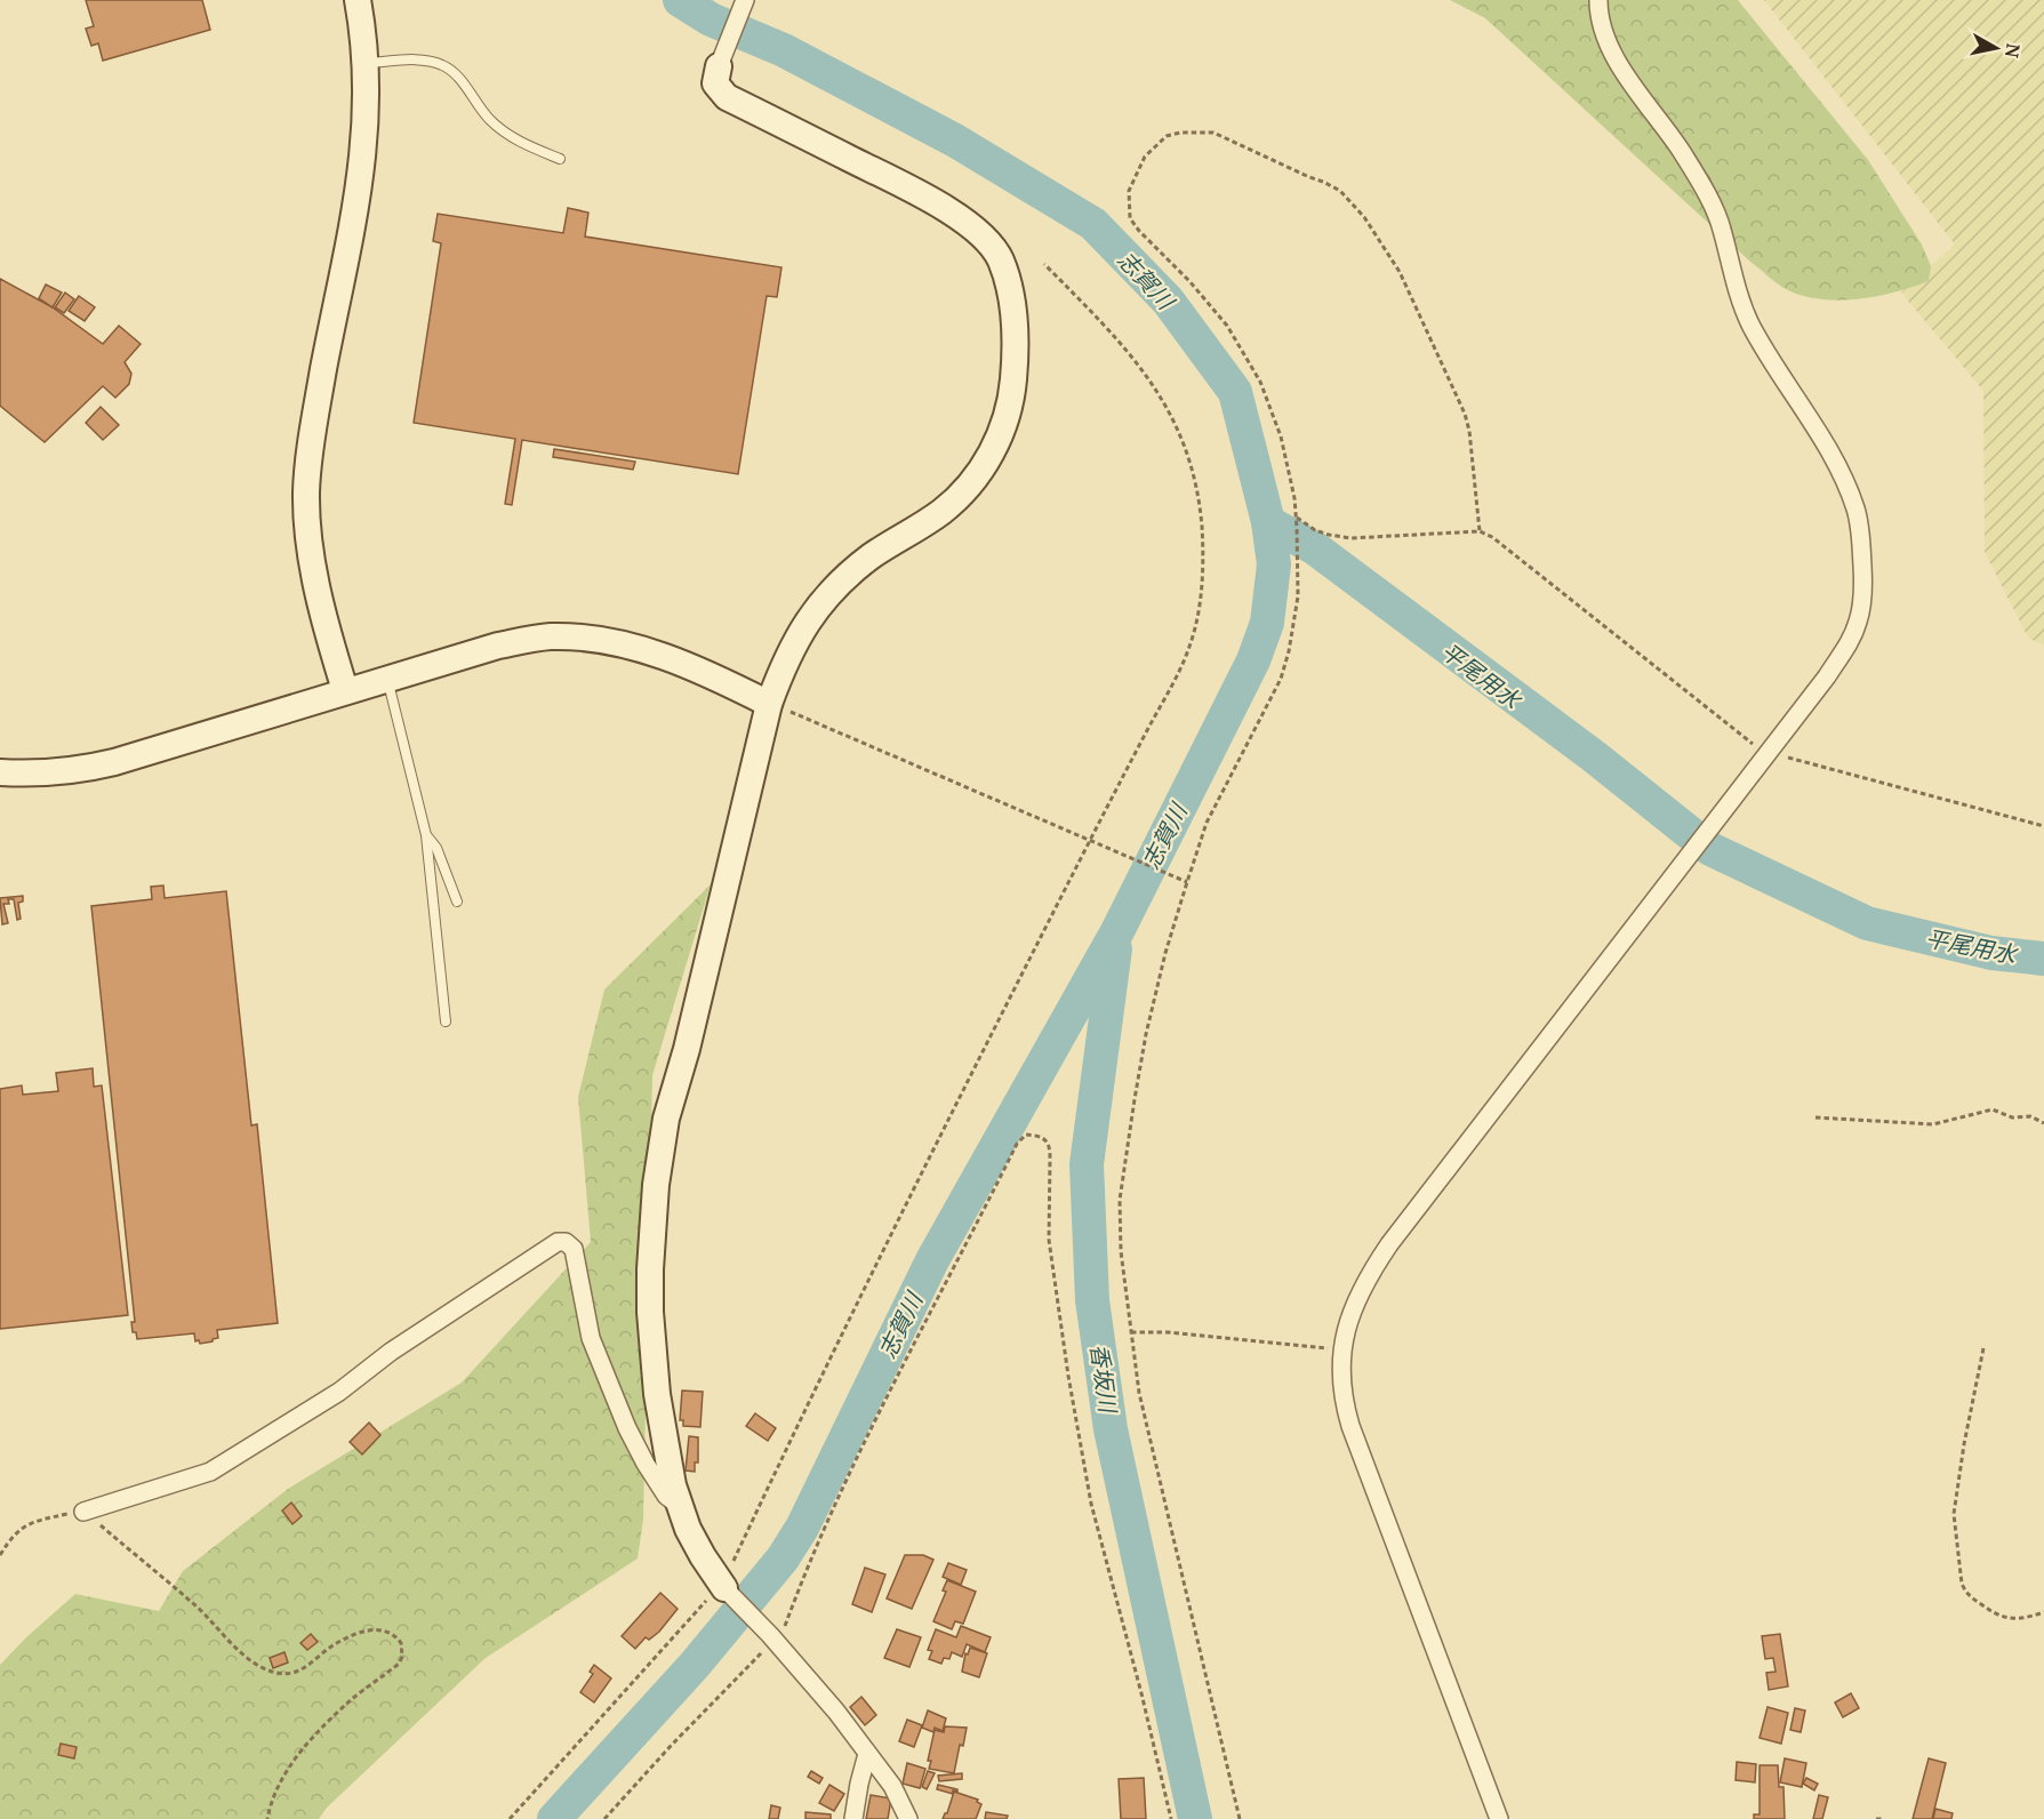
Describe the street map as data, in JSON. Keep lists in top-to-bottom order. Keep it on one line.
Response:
{"water":["志賀川","平尾用水","香坂川"],"north":"right"}
